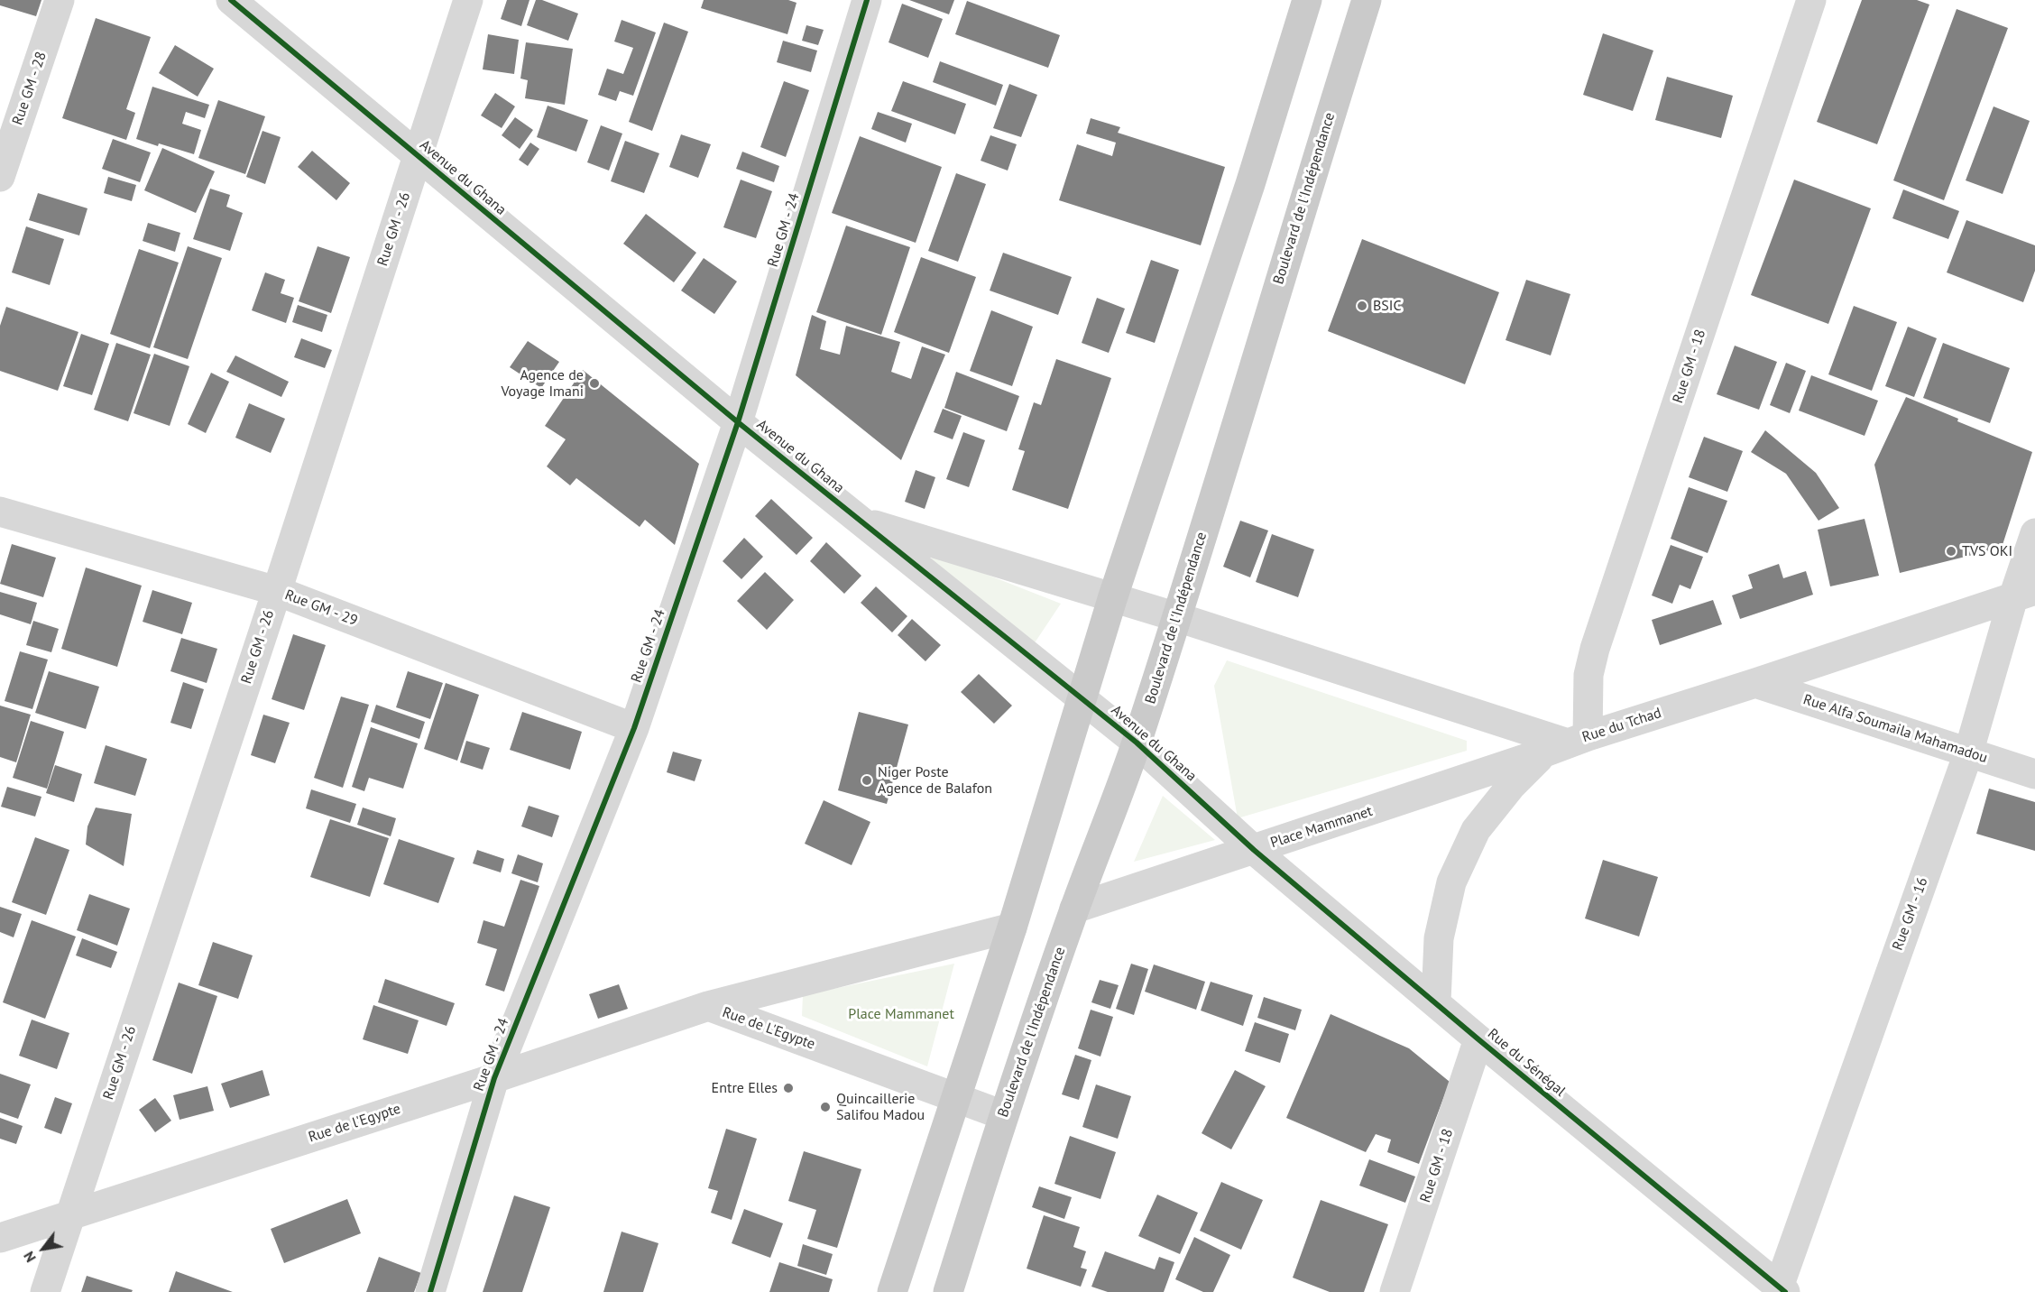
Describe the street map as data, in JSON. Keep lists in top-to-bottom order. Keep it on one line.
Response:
{"streets":{"main road":["Boulevard de l'Indépendance"],"street":["Rue GM - 28","Avenue du Ghana","Rue GM - 26","Rue GM - 24","Rue GM - 18","Rue GM - 29","Rue du Tchad","Rue Alfa Soumaila Mahamadou","Place Mammanet","Rue GM - 16","Rue de L'Egypte","Rue du Sénégal","Rue de l'Egypte"]},"crossings":[["Avenue du Ghana","Boulevard de l'Indépendance"],["Avenue du Ghana","Rue GM - 26"],["Avenue du Ghana","Rue GM - 24"],["Avenue du Ghana","Rue du Tchad"],["Avenue du Ghana","Place Mammanet"],["Avenue du Ghana","Rue du Sénégal"],["Boulevard de l'Indépendance","Rue du Tchad"],["Boulevard de l'Indépendance","Place Mammanet"],["Boulevard de l'Indépendance","Rue de L'Egypte"],["Rue GM - 26","Rue GM - 29"],["Rue GM - 26","Rue de l'Egypte"],["Rue GM - 24","Rue GM - 29"],["Rue GM - 24","Rue de l'Egypte"],["Rue GM - 18","Rue du Tchad"],["Rue GM - 18","Place Mammanet"],["Rue GM - 18","Rue du Sénégal"],["Rue du Tchad","Rue Alfa Soumaila Mahamadou"],["Rue du Tchad","Place Mammanet"],["Rue du Tchad","Rue GM - 16"],["Rue Alfa Soumaila Mahamadou","Rue GM - 16"],["Place Mammanet","Rue du Sénégal"],["Rue GM - 16","Rue du Sénégal"],["Rue de L'Egypte","Rue de l'Egypte"]],"parks":["Place Mammanet"],"places":["BSIC","Agence de Voyage Imani","TVS OKI","Niger Poste Agence de Balafon","Entre Elles","Quincaillerie Salifou Madou"],"north":"bottom left"}
